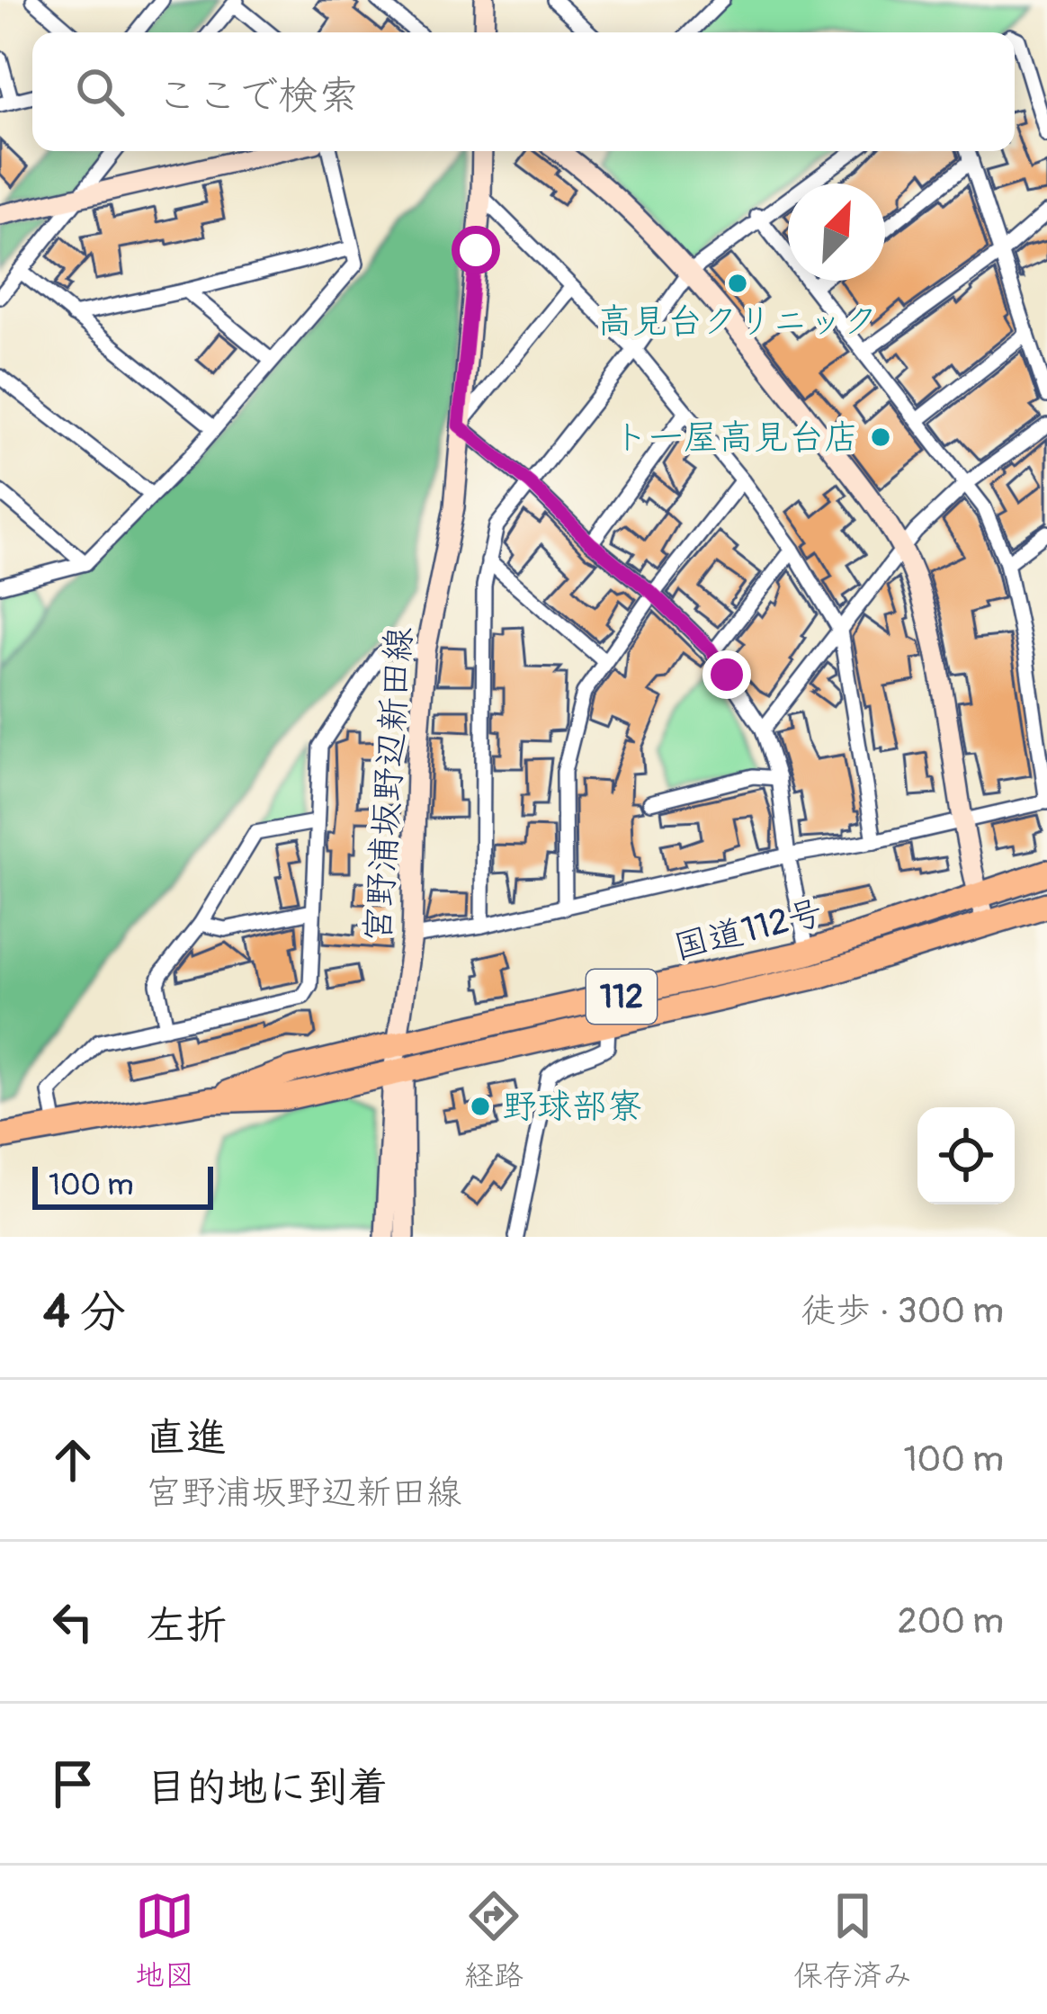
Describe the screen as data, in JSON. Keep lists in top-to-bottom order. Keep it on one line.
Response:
{"streets":{"highway":["国道112号","112"],"main road":["宮野浦坂野辺新田線"]},"crossings":[["宮野浦坂野辺新田線","国道112号"]],"places":["高見台クリニック","ト一屋高見台店","野球部寮"],"scale_bar":"100 m","north":"top right","page":{"search":"ここで検索","scale":"100 m","heading":["4 分","徒歩 · 300 m"],"list":[["直進","宮野浦坂野辺新田線","100 m"],["左折","200 m"],"目的地に到着"],"nav":["地図","経路","保存済み"]}}
